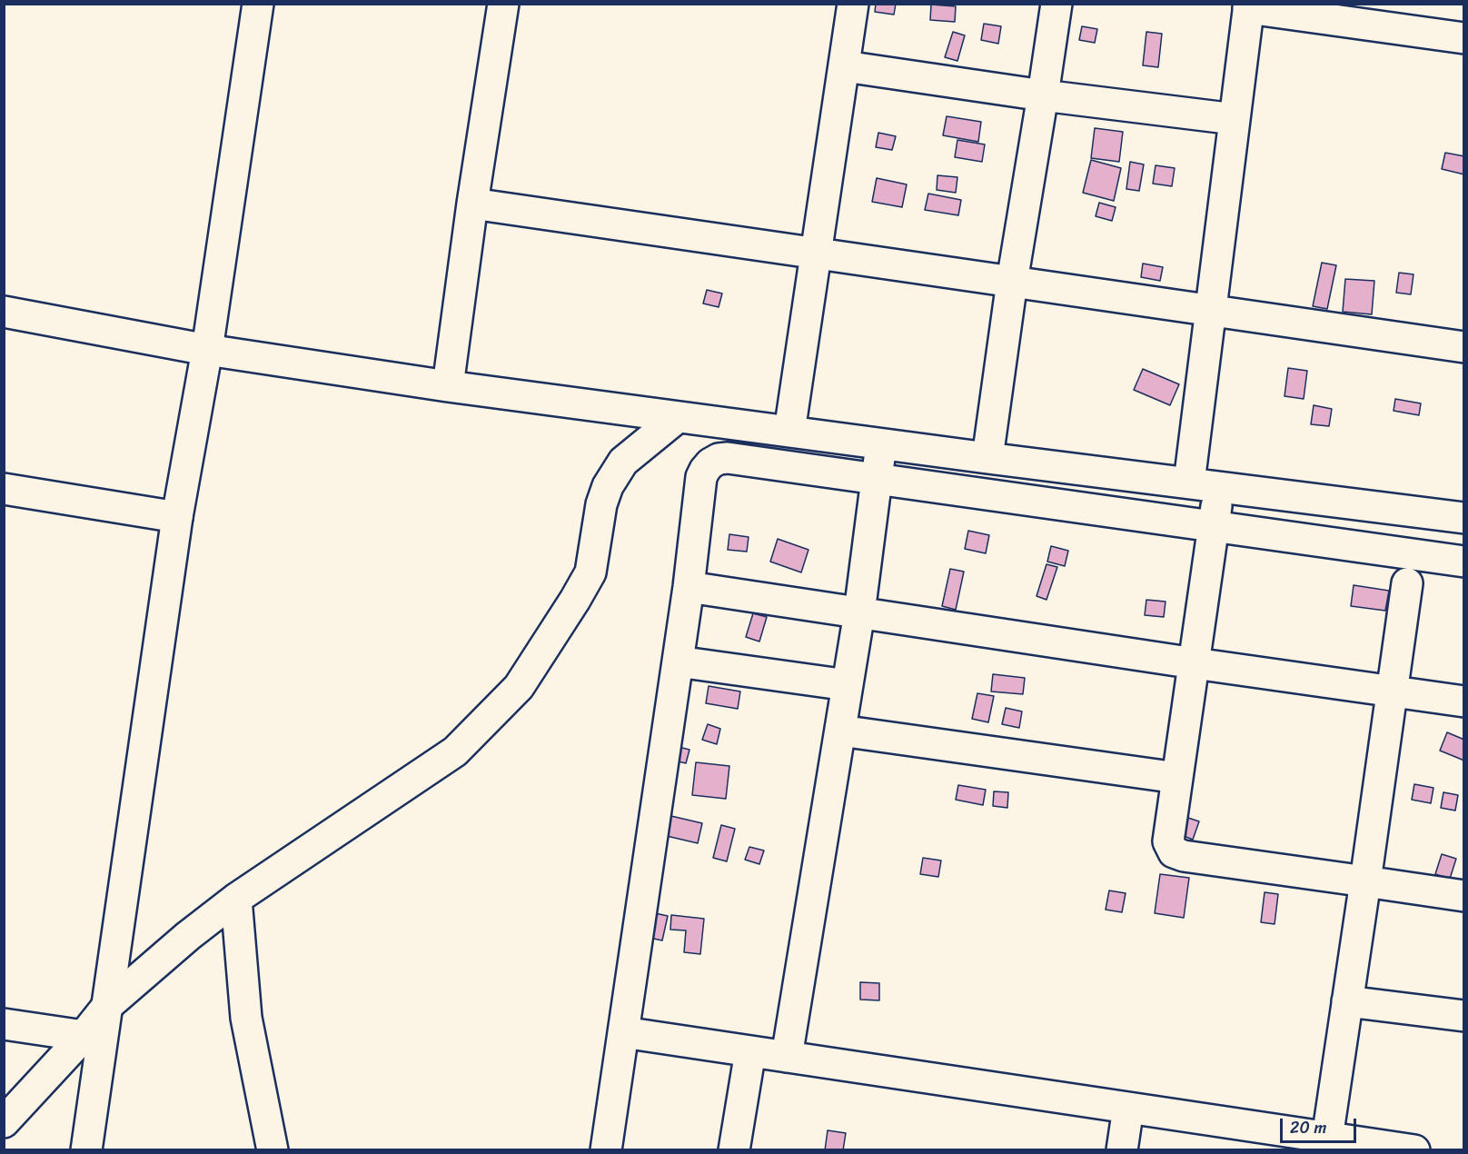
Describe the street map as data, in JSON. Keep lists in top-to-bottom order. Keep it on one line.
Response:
{"scale_bar":"20 m"}
